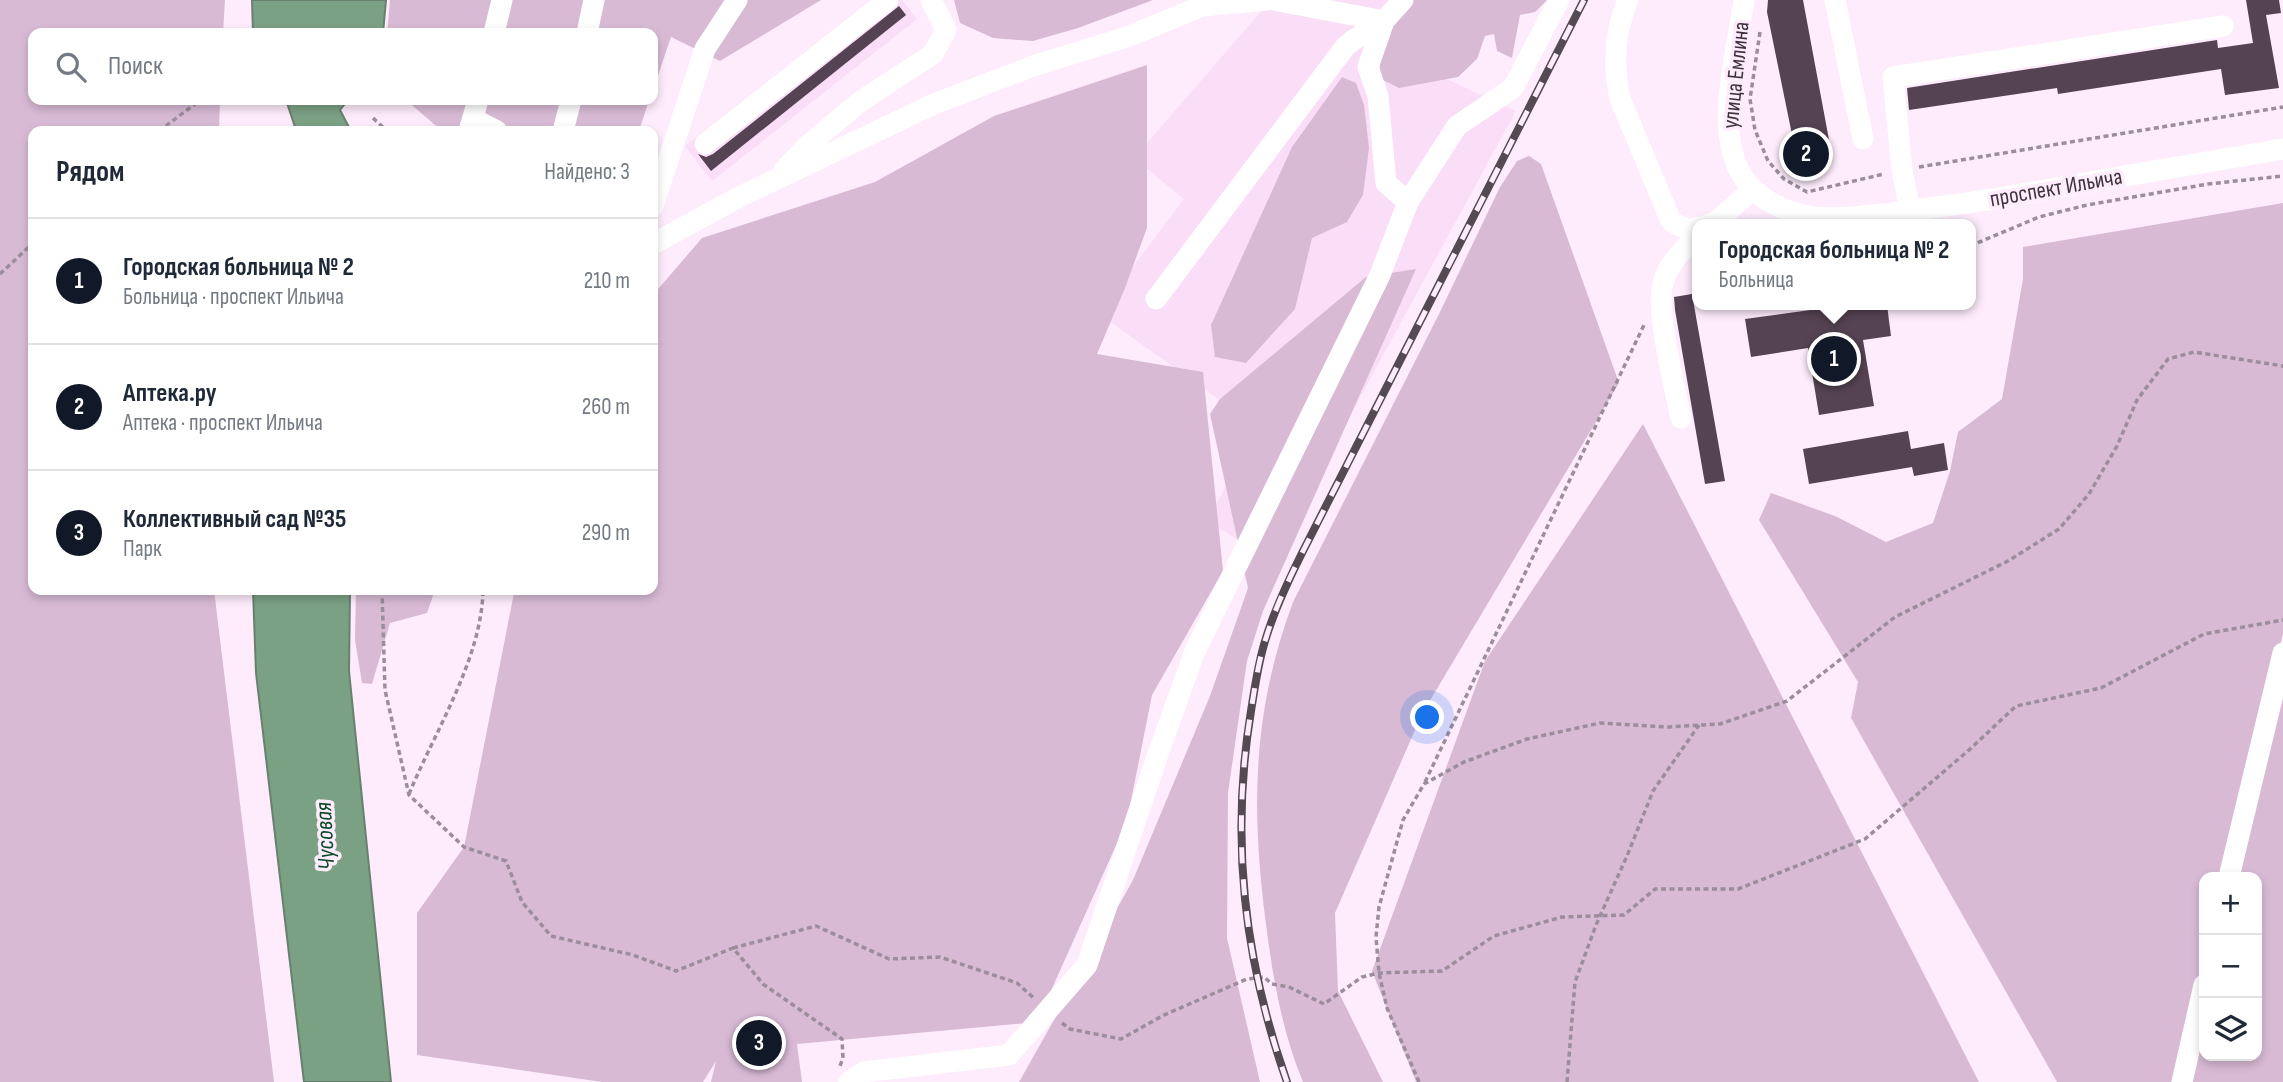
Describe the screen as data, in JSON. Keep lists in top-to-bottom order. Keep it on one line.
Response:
{"streets":{"street":["улица Емлина","проспект Ильича"]},"crossings":[["улица Емлина","проспект Ильича"]],"water":["Чусовая"],"page":{"search":"Поиск","heading":["Рядом","Найдено: 3"],"pins":["2","1","3"],"list":[{"mark":"1","name":"Городская больница № 2","note":"Больница · проспект Ильича","value":"210 m"},{"mark":"2","name":"Аптека.ру","note":"Аптека · проспект Ильича","value":"260 m"},{"mark":"3","name":"Коллективный сад №35","note":"Парк","value":"290 m"}],"popup":["Городская больница № 2","Больница"],"map_buttons":["+","−"]}}
